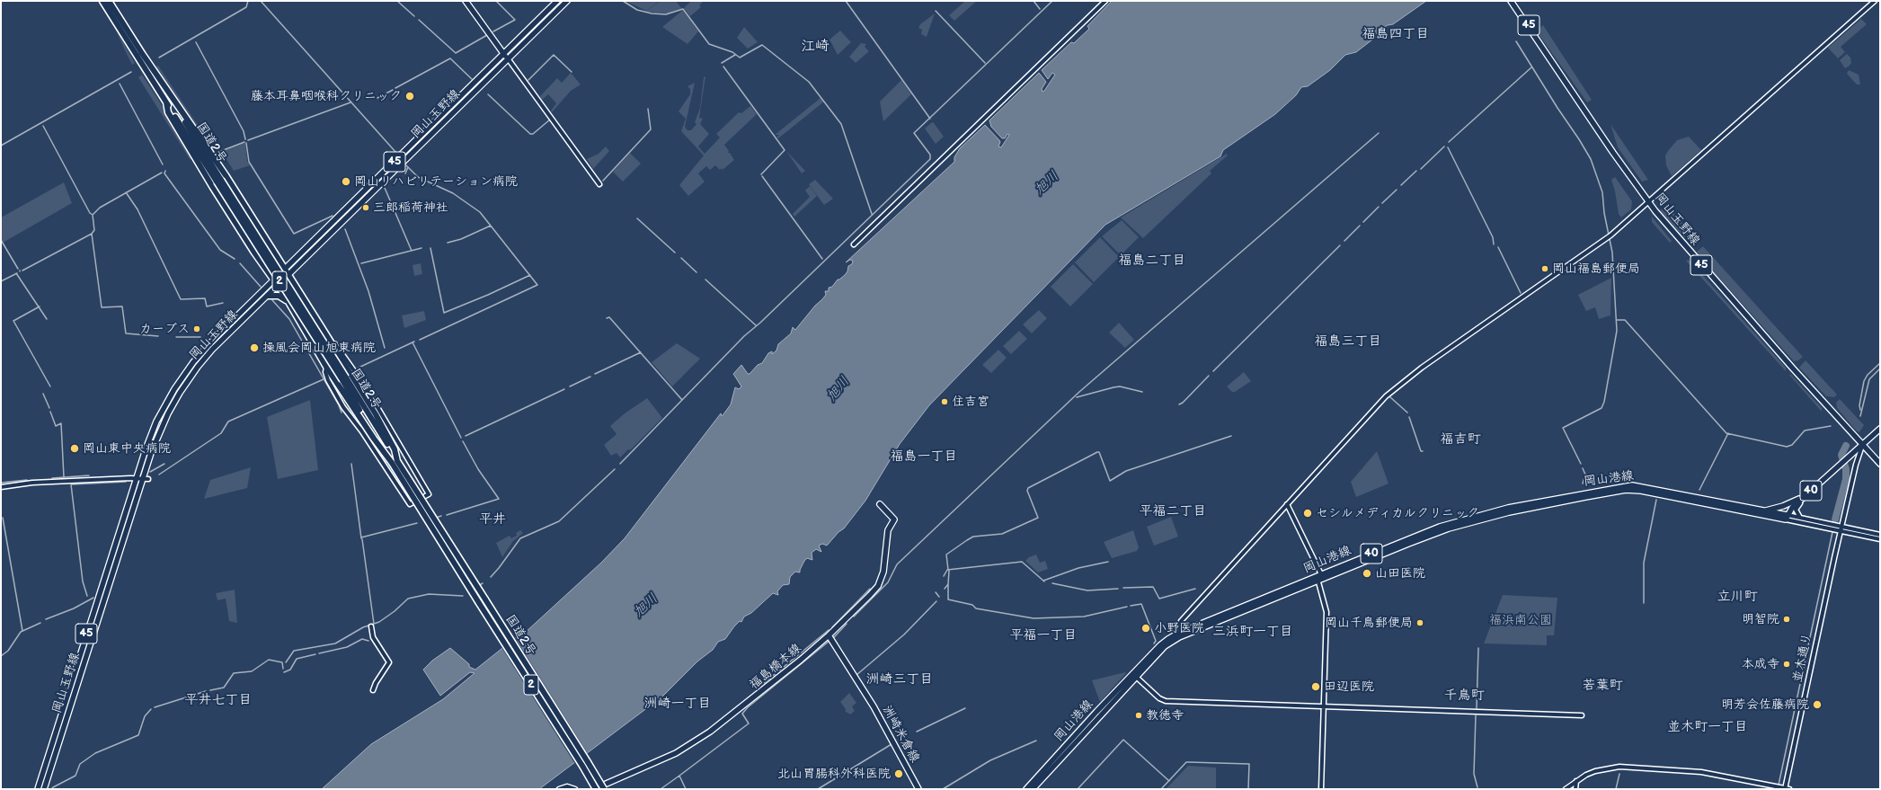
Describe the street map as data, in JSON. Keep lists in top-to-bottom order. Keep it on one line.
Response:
{"streets":{"highway":["国道2号","2"],"main road":["45","岡山玉野線","岡山港線","40","福島橋本線","洲崎米倉線"],"street":["並木通り"]},"crossings":[["岡山玉野線","40"],["岡山玉野線","並木通り"],["国道2号","福島橋本線"],["岡山港線","40"],["40","並木通り"],["福島橋本線","洲崎米倉線"]],"districts":["福島四丁目","江崎","福島二丁目","福島三丁目","福吉町","福島一丁目","平福二丁目","平井","立川町","三浜町一丁目","平福一丁目","洲崎三丁目","若葉町","千鳥町","平井七丁目","洲崎一丁目","並木町一丁目"],"water":["旭川"],"parks":["福浜南公園"],"places":["藤本耳鼻咽喉科クリニック","岡山リハビリテーション病院","三郎稲荷神社","岡山福島郵便局","カーブス","操風会岡山旭東病院","住吉宮","岡山東中央病院","セシルメディカルクリニック","山田医院","明智院","岡山千鳥郵便局","小野医院","本成寺","田辺医院","明芳会佐藤病院","教徳寺","北山胃腸科外科医院"]}
